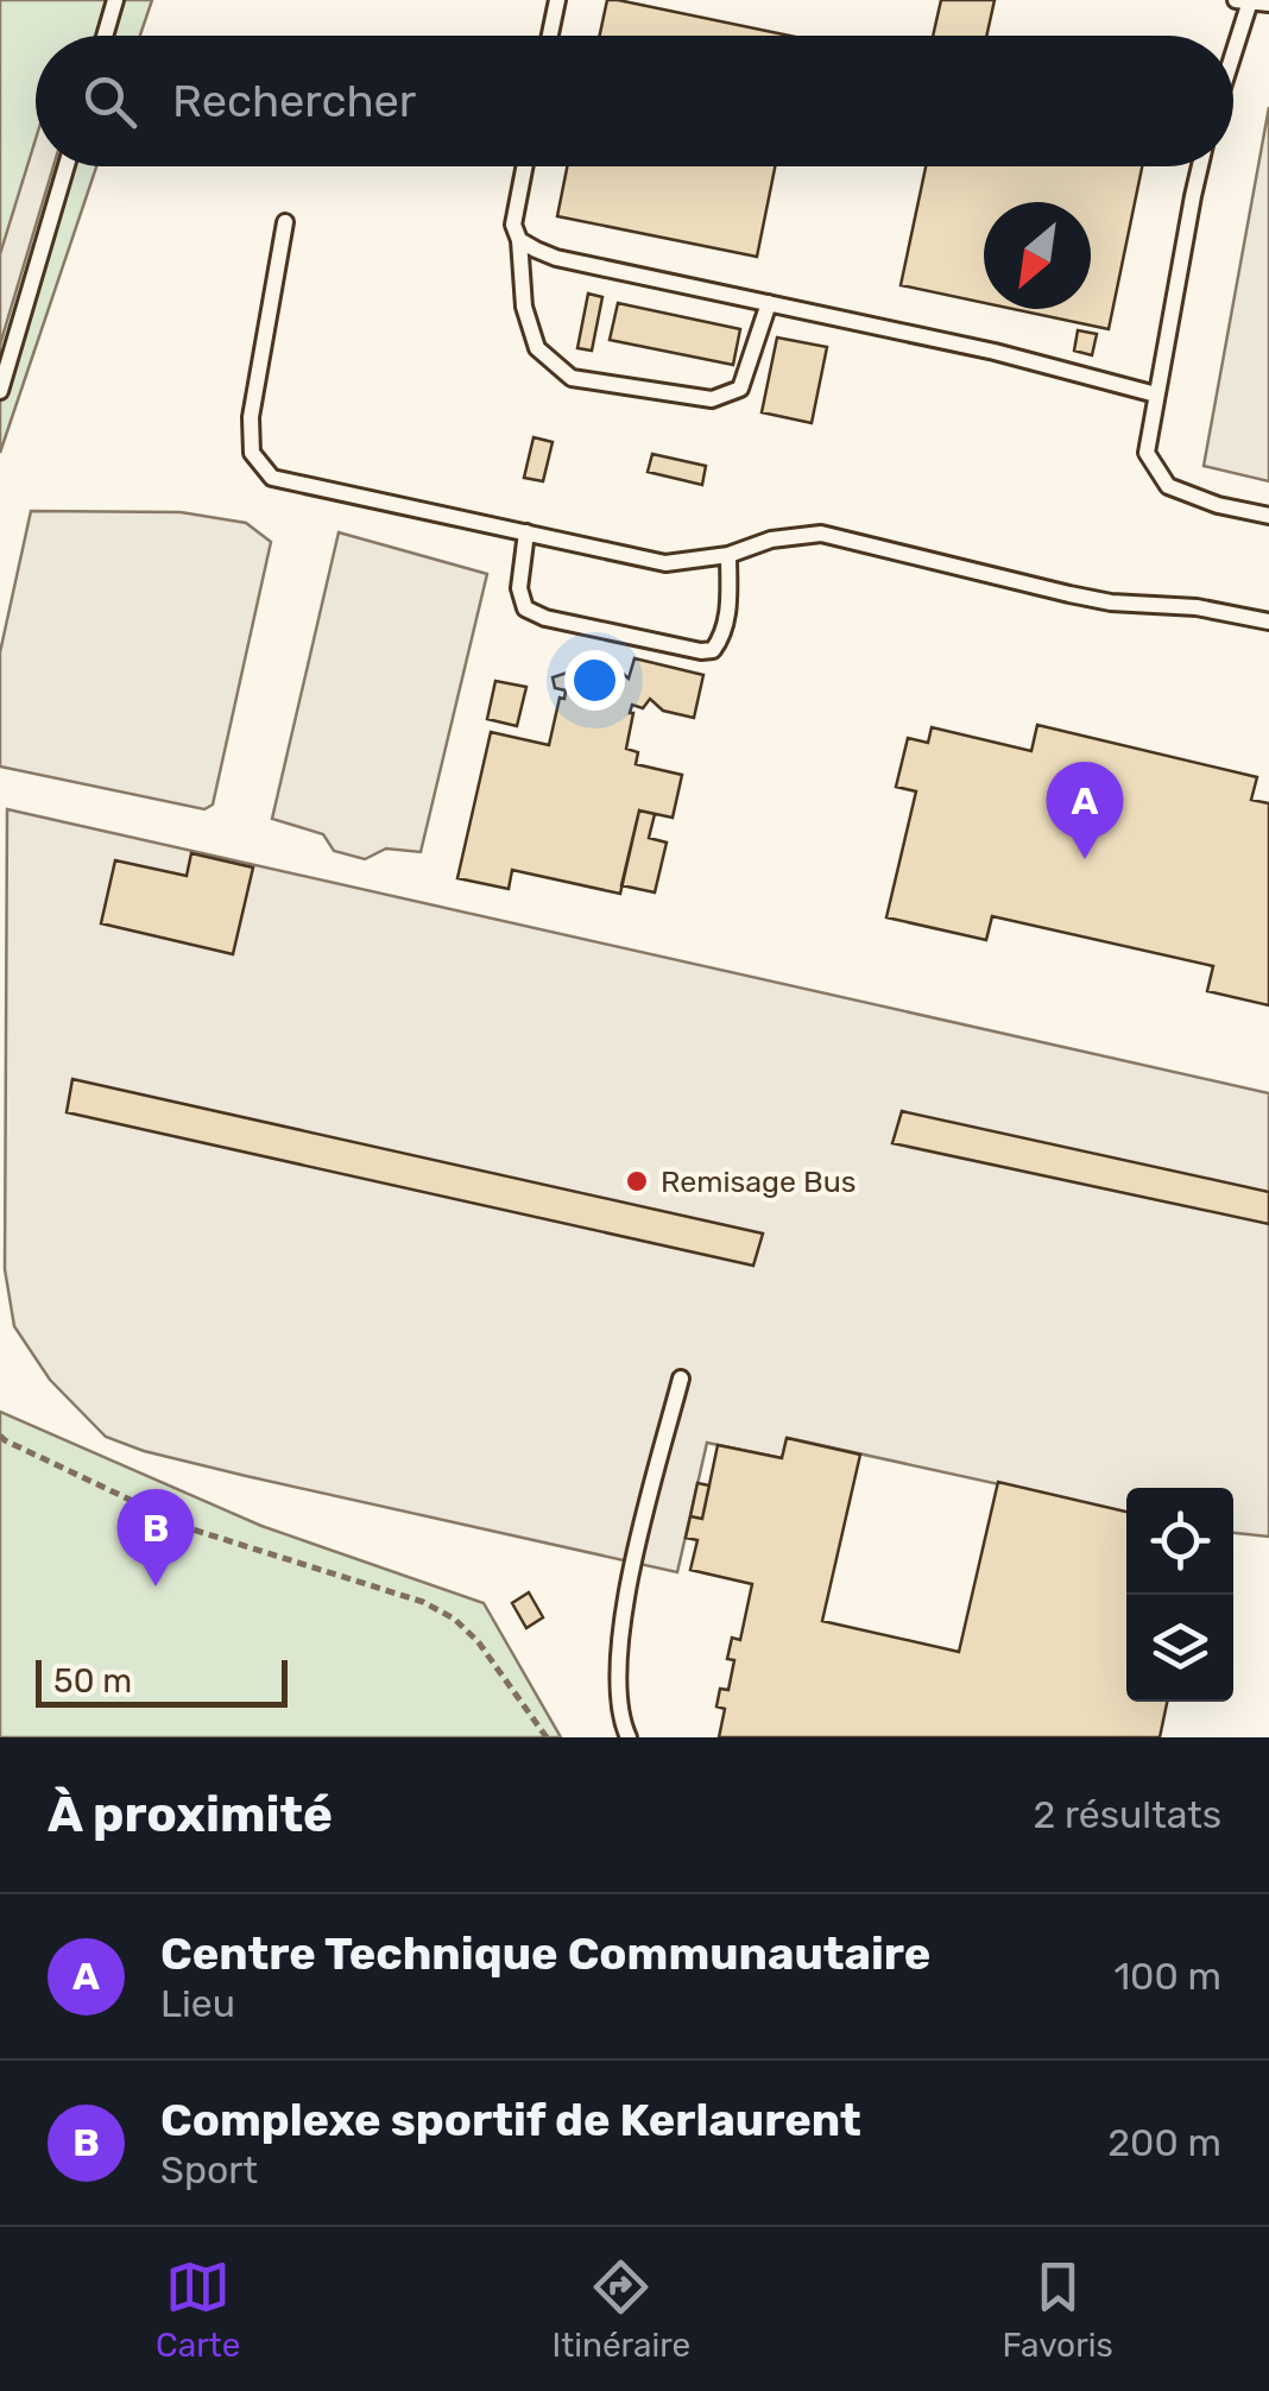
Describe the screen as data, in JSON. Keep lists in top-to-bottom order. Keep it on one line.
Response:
{"places":["Remisage Bus"],"scale_bar":"50 m","north":"bottom left","page":{"search":"Rechercher","pins":["A","B"],"scale":"50 m","heading":["À proximité","2 résultats"],"list":[{"mark":"A","name":"Centre Technique Communautaire","note":"Lieu","value":"100 m"},{"mark":"B","name":"Complexe sportif de Kerlaurent","note":"Sport","value":"200 m"}],"nav":["Carte","Itinéraire","Favoris"]}}
